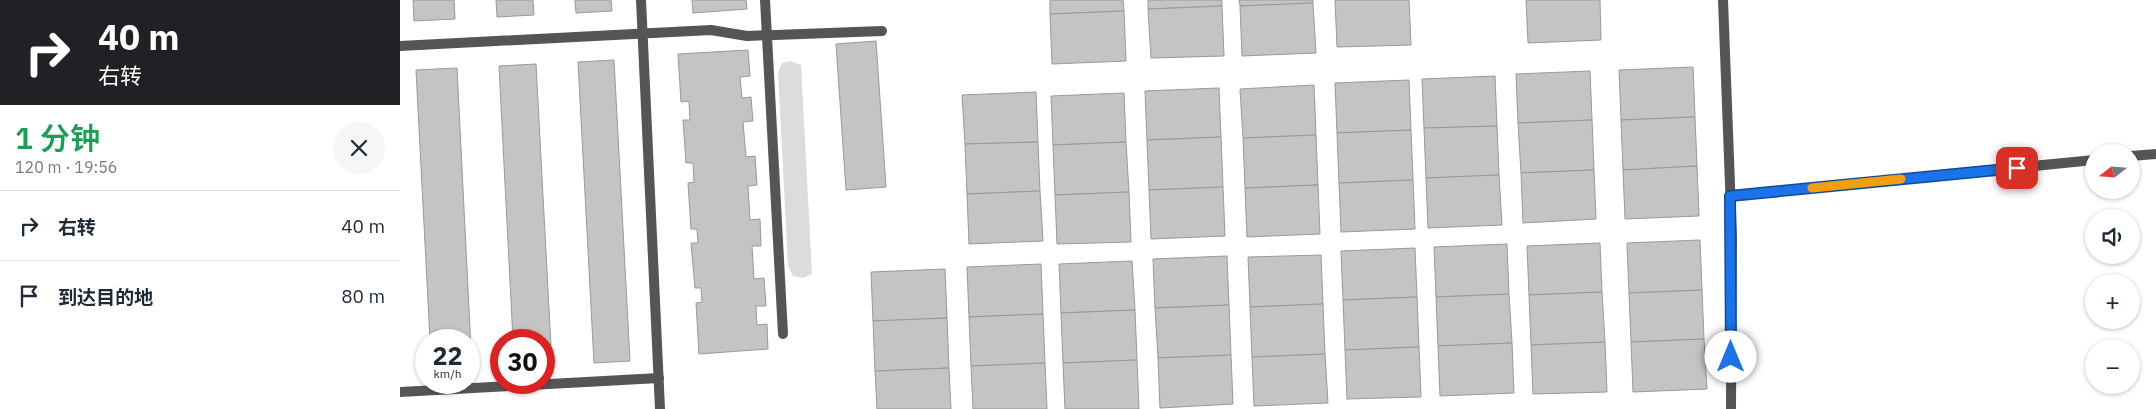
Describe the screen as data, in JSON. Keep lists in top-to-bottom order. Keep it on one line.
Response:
{"north":"left","page":{"turn":["40 m","右转"],"heading":["1 分钟","120 m · 19:56"],"map_buttons":["+","−"],"list":[{"name":"右转","value":"40 m"},{"name":"到达目的地","value":"80 m"}],"speed":"22 km/h","limit":"30"}}
